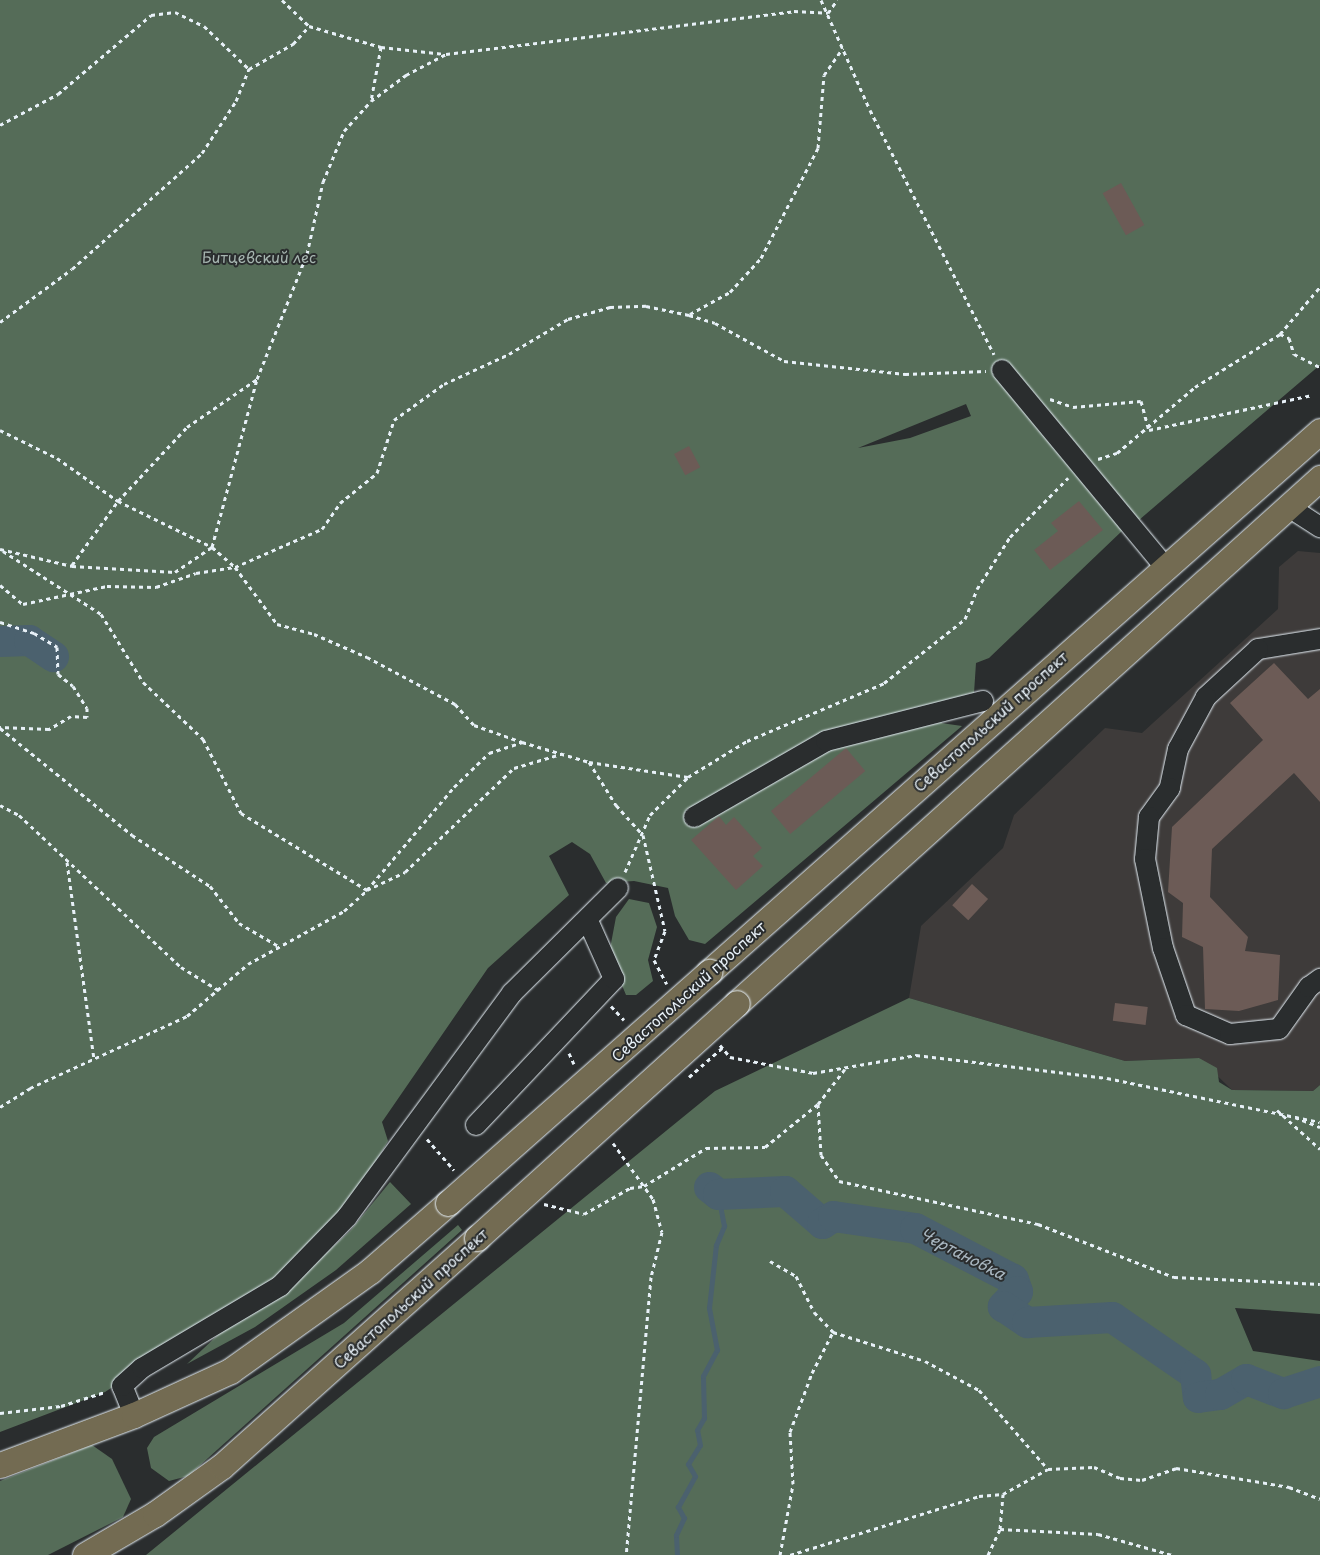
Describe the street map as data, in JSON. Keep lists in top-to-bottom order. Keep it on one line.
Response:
{"streets":{"main road":["Севастопольский проспект"]},"water":["Чертановка"],"parks":["Битцевский лес"]}
